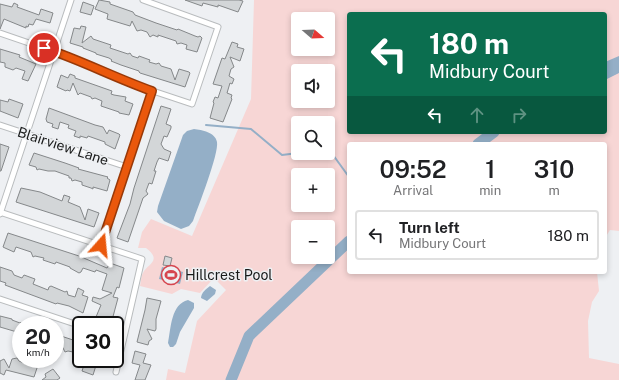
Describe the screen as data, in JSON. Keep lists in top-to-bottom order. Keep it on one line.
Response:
{"streets":{"street":["Blairview Lane"]},"places":{"sports":["Hillcrest Pool"]},"north":"right","page":{"map_buttons":["+","−"],"turn":["180 m","Midbury Court"],"eta":["09:52","Arrival","1","min","310","m"],"list":[{"name":"Turn left","note":"Midbury Court","value":"180 m"}],"speed":"20 km/h","limit":"30"}}
